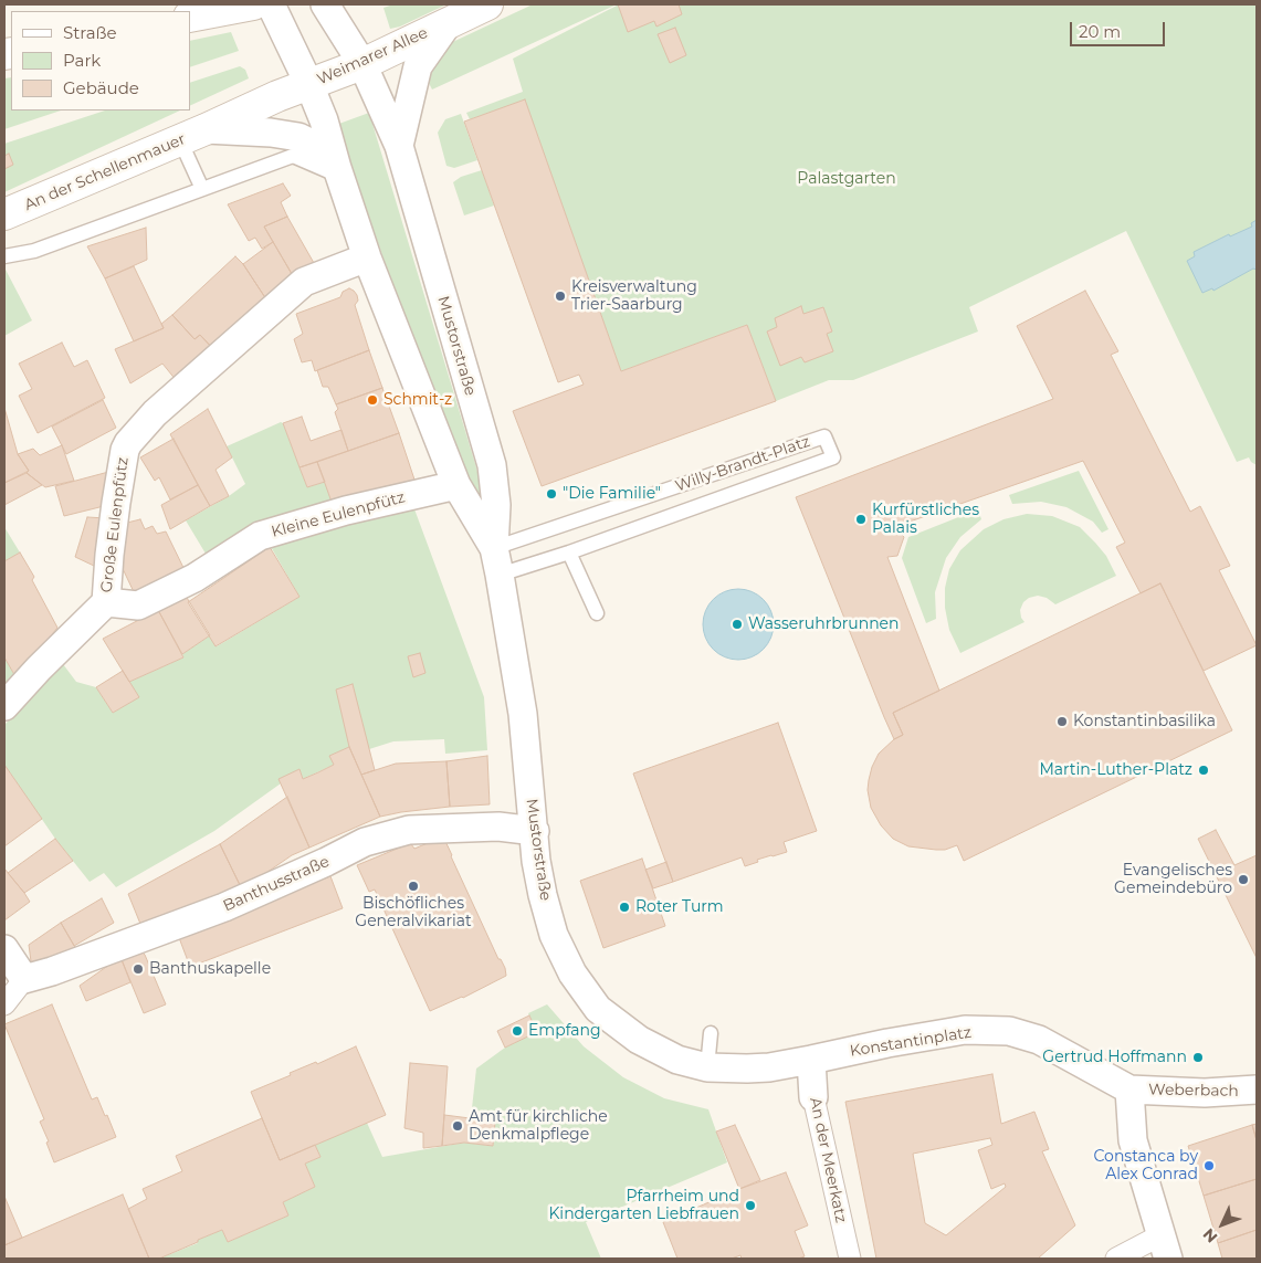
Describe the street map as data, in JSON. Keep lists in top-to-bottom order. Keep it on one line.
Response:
{"streets":{"main road":["Weimarer Allee","An der Schellenmauer"],"street":["Mustorstraße","Kleine Eulenpfütz","Große Eulenpfütz","Banthusstraße","Konstantinplatz","Weberbach","An der Meerkatz"],"lane":["Willy-Brandt-Platz"]},"crossings":[["Weimarer Allee","An der Schellenmauer"],["Weimarer Allee","Mustorstraße"],["An der Schellenmauer","Mustorstraße"],["Mustorstraße","Willy-Brandt-Platz"],["Mustorstraße","Kleine Eulenpfütz"],["Mustorstraße","Große Eulenpfütz"],["Mustorstraße","Banthusstraße"],["Mustorstraße","Konstantinplatz"],["Mustorstraße","An der Meerkatz"],["Kleine Eulenpfütz","Große Eulenpfütz"],["Konstantinplatz","Weberbach"],["Konstantinplatz","An der Meerkatz"]],"parks":["Palastgarten"],"places":["Kreisverwaltung Trier-Saarburg","Schmit-z","\"Die Familie\"","Kurfürstliches Palais","Wasseruhrbrunnen","Konstantinbasilika","Martin-Luther-Platz","Evangelisches Gemeindebüro","Bischöfliches Generalvikariat","Roter Turm","Banthuskapelle","Empfang","Gertrud Hoffmann","Amt für kirchliche Denkmalpflege","Constanca by Alex Conrad","Pfarrheim und Kindergarten Liebfrauen"],"legend":["Straße","Park","Gebäude"],"scale_bar":"20 m","north":"bottom left"}
